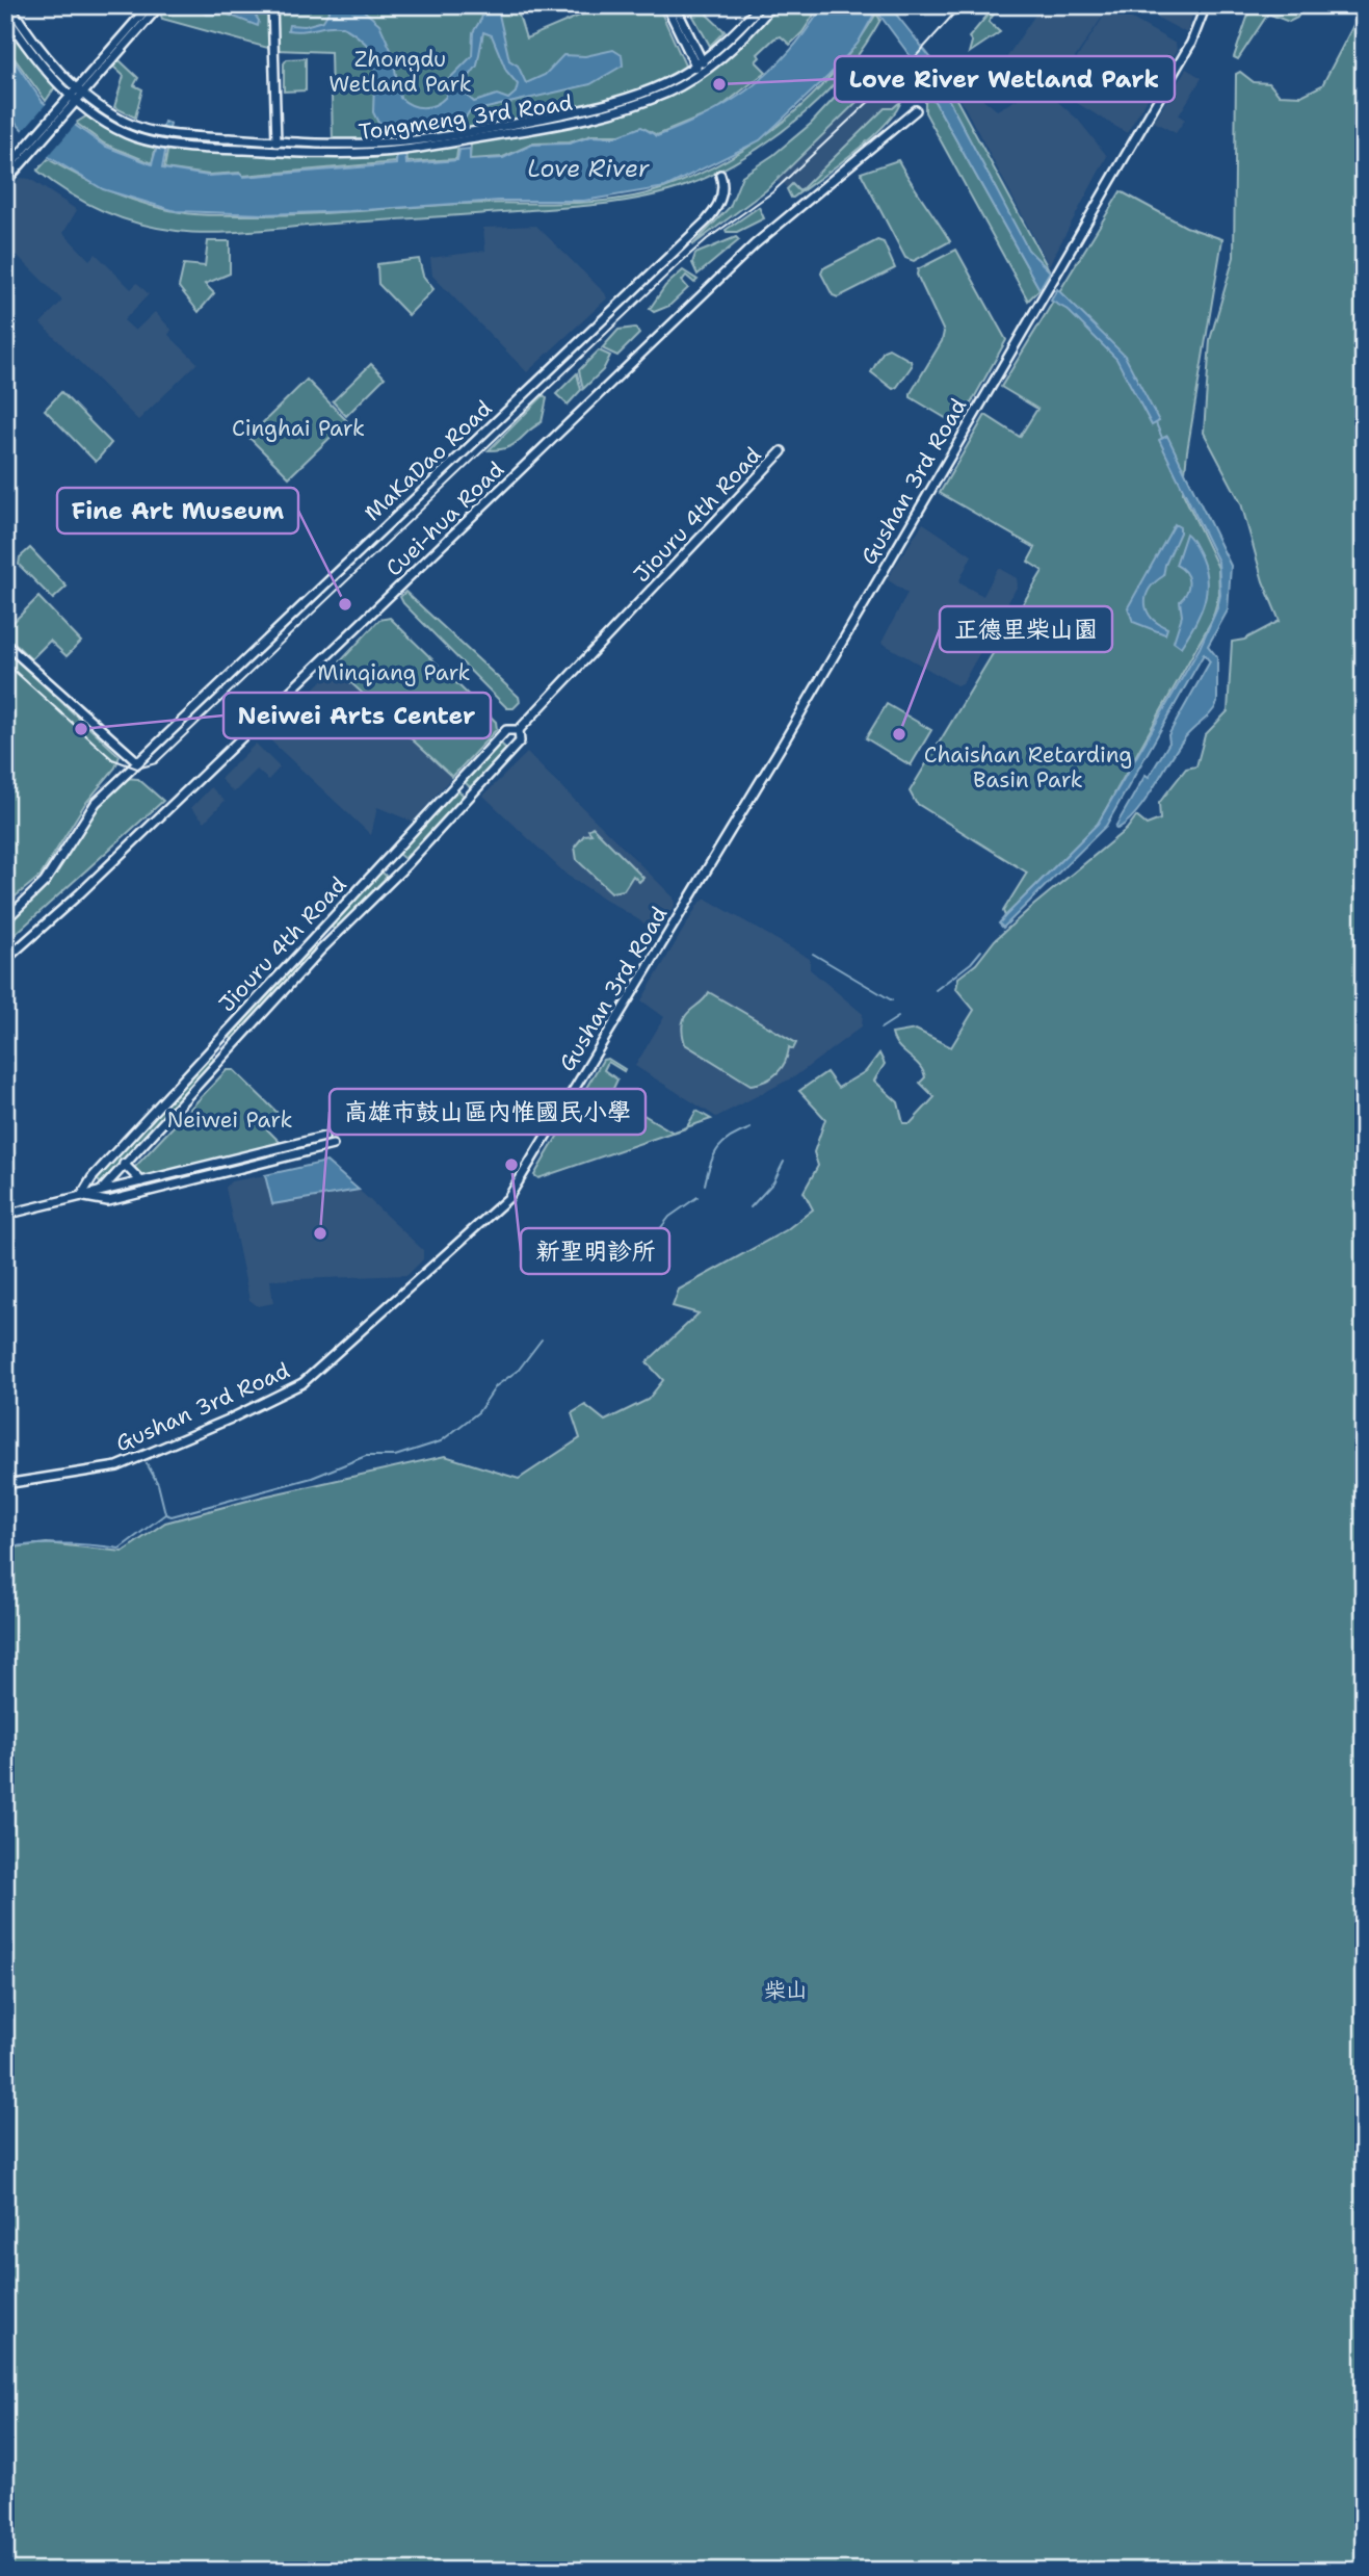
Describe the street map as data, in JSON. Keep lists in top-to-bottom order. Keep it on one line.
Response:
{"streets":{"street":["Tongmeng 3rd Road","MaKaDao Road","Gushan 3rd Road","Jiouru 4th Road","Cuei-hua Road"]},"water":["Love River"],"parks":["Zhongdu Wetland Park","Cinghai Park","Minqiang Park","Chaishan Retarding Basin Park","Neiwei Park","柴山"],"places":["Love River Wetland Park","Fine Art Museum","Neiwei Arts Center","正德里柴山園","新聖明診所","高雄市鼓山區內惟國民小學"]}
